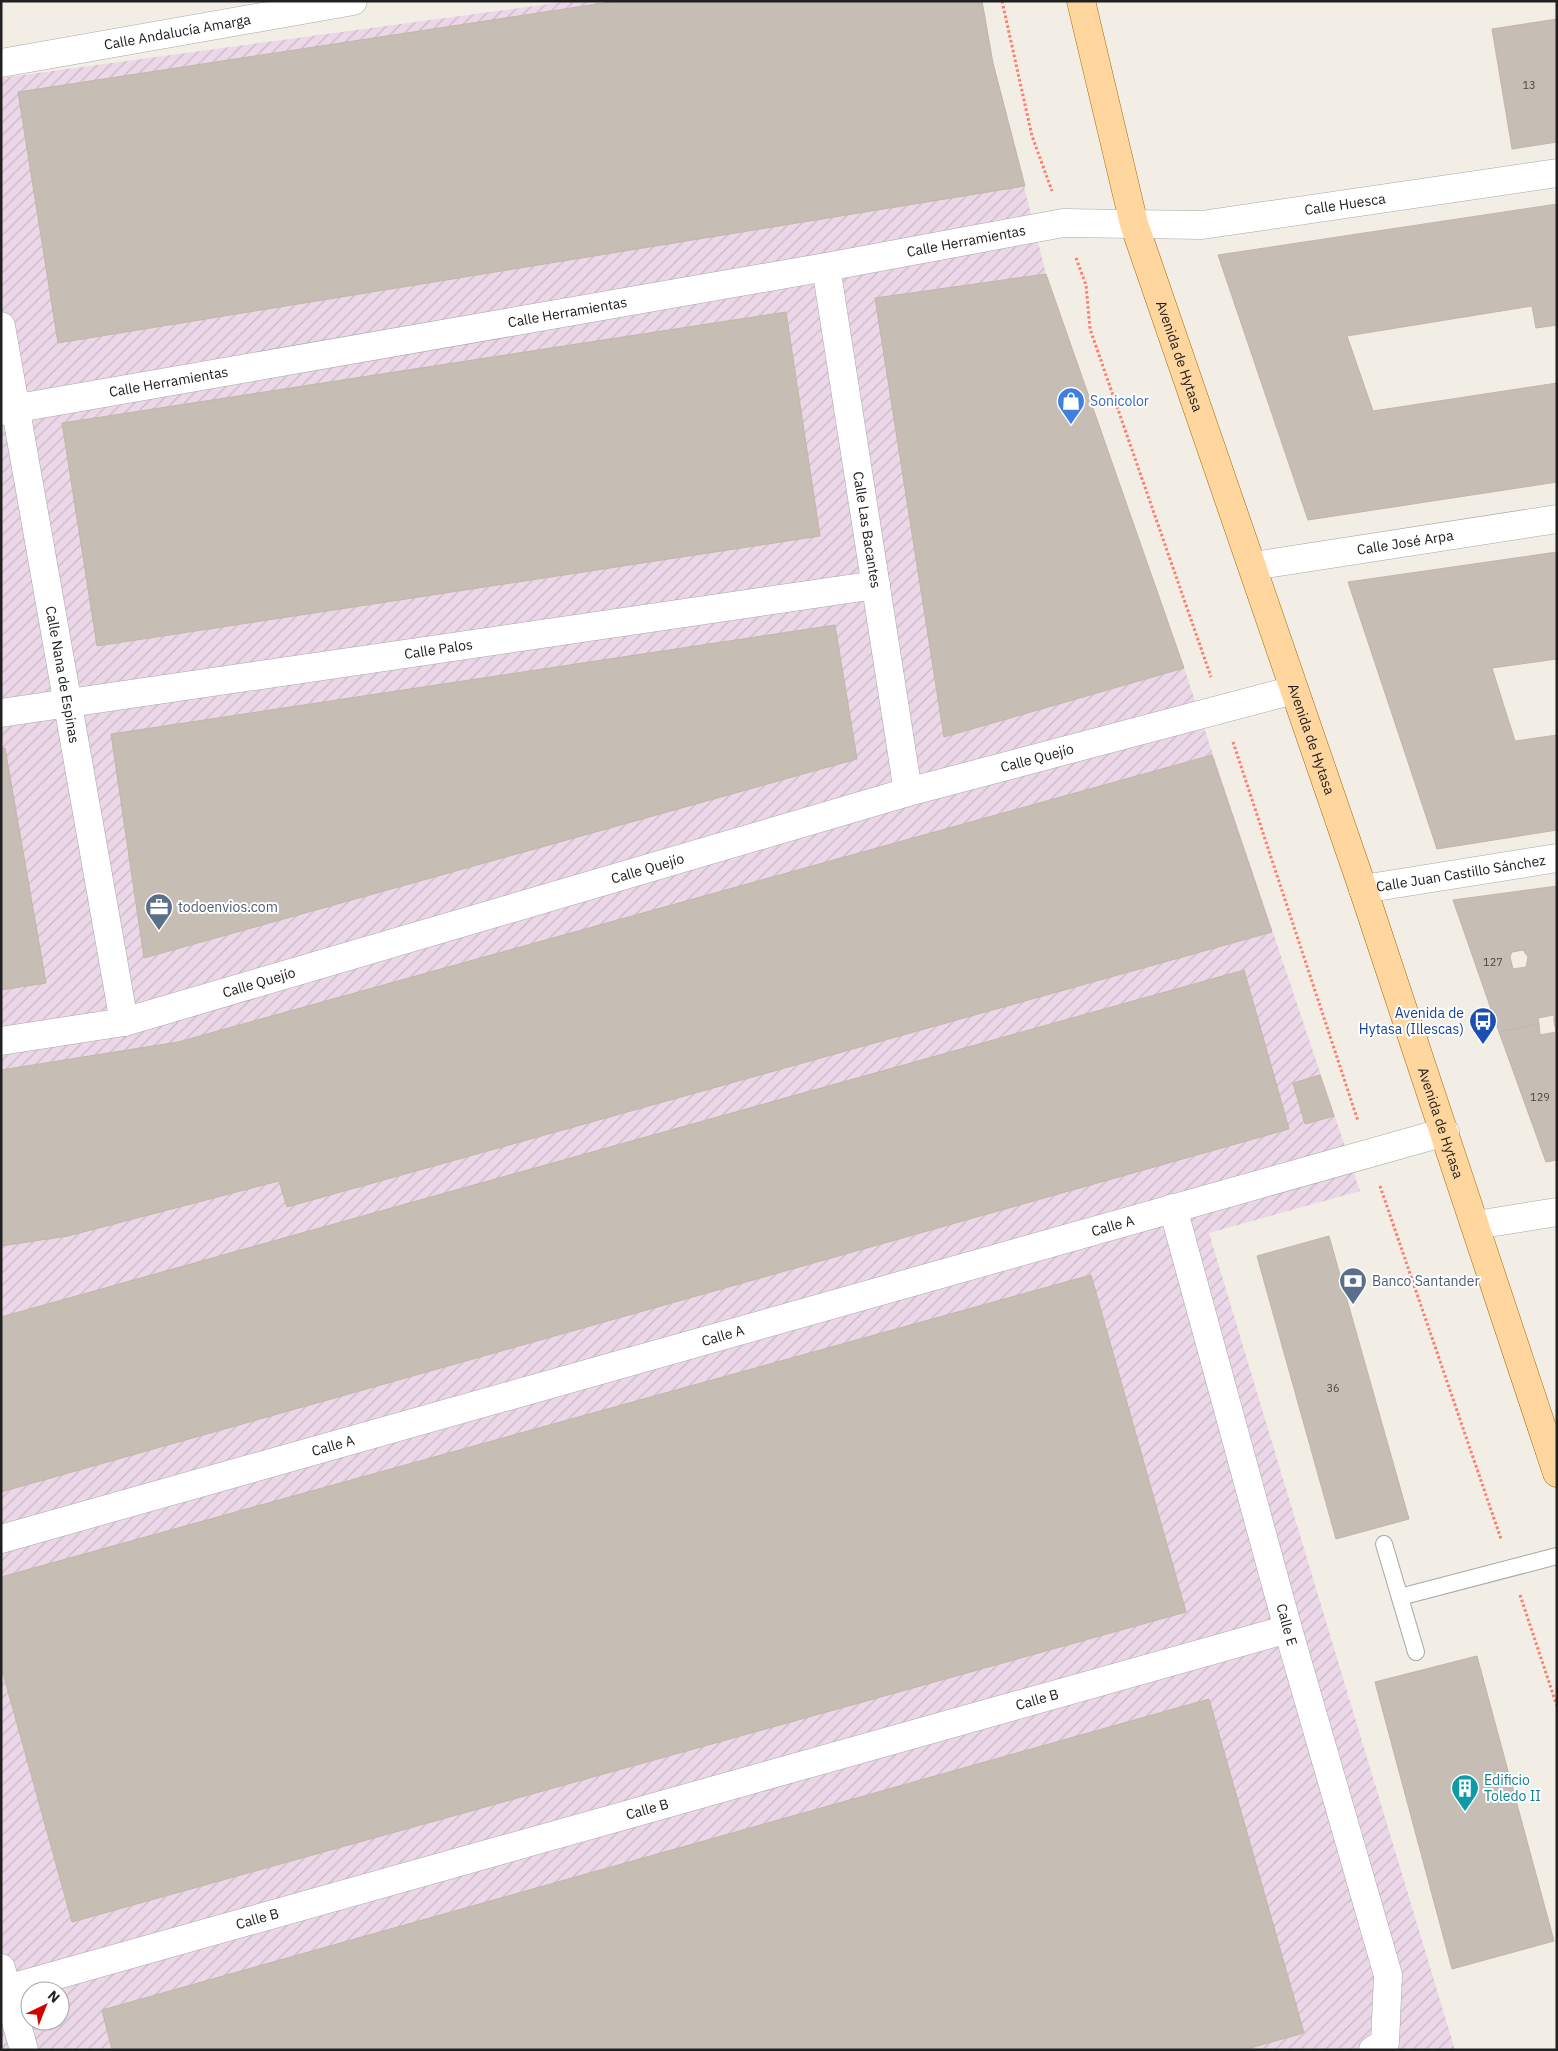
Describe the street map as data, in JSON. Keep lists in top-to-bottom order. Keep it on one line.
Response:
{"streets":{"main road":["Avenida de Hytasa"],"street":["Calle Andalucía Amarga","Calle Huesca","Calle Herramientas","Calle Las Bacantes","Calle José Arpa","Calle Palos","Calle Nana de Espinas","Calle Quejío","Calle Juan Castillo Sánchez","Calle A","Calle E","Calle B"]},"crossings":[["Calle Huesca","Calle Herramientas"],["Calle Huesca","Avenida de Hytasa"],["Calle Herramientas","Avenida de Hytasa"],["Calle Herramientas","Calle Las Bacantes"],["Calle Herramientas","Calle Nana de Espinas"],["Avenida de Hytasa","Calle José Arpa"],["Avenida de Hytasa","Calle Quejío"],["Avenida de Hytasa","Calle Juan Castillo Sánchez"],["Avenida de Hytasa","Calle A"],["Calle Las Bacantes","Calle Palos"],["Calle Las Bacantes","Calle Quejío"],["Calle Palos","Calle Nana de Espinas"],["Calle Nana de Espinas","Calle Quejío"],["Calle A","Calle E"],["Calle E","Calle B"]],"places":{"shop":["Sonicolor"],"office":["todoenvios.com"],"bus stop":["Avenida de Hytasa (Illescas)"],"bank":["Banco Santander"],"building":["Edificio Toledo II"]},"house_numbers":["13","127","129","36"],"north":"top right"}
